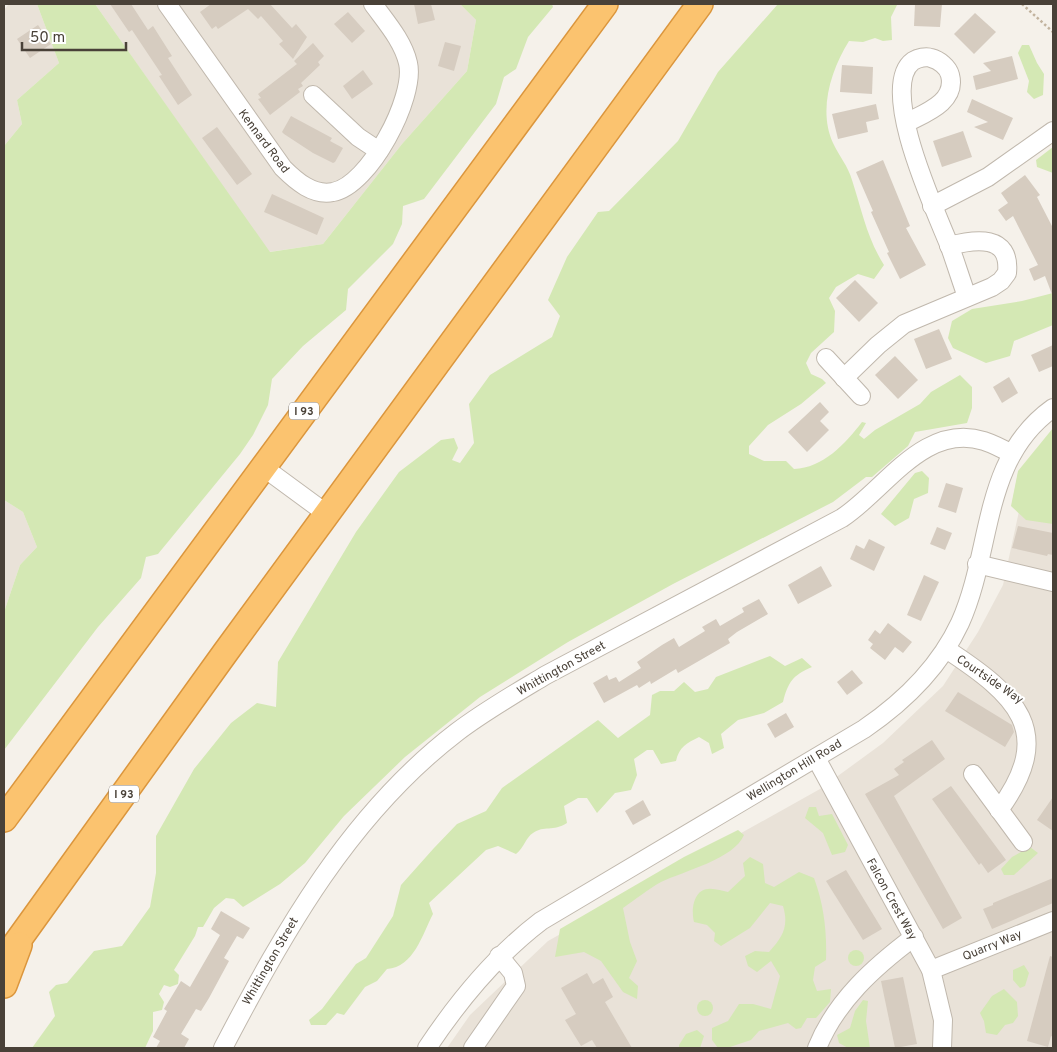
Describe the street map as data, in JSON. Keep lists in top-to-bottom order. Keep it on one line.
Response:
{"streets":{"highway":["I 93"],"street":["Kennard Road","Whittington Street","Courtside Way","Wellington Hill Road","Falcon Crest Way","Quarry Way"]},"crossings":[["Whittington Street","Wellington Hill Road"],["Courtside Way","Wellington Hill Road"],["Wellington Hill Road","Falcon Crest Way"],["Falcon Crest Way","Quarry Way"]],"scale_bar":"50 m"}
